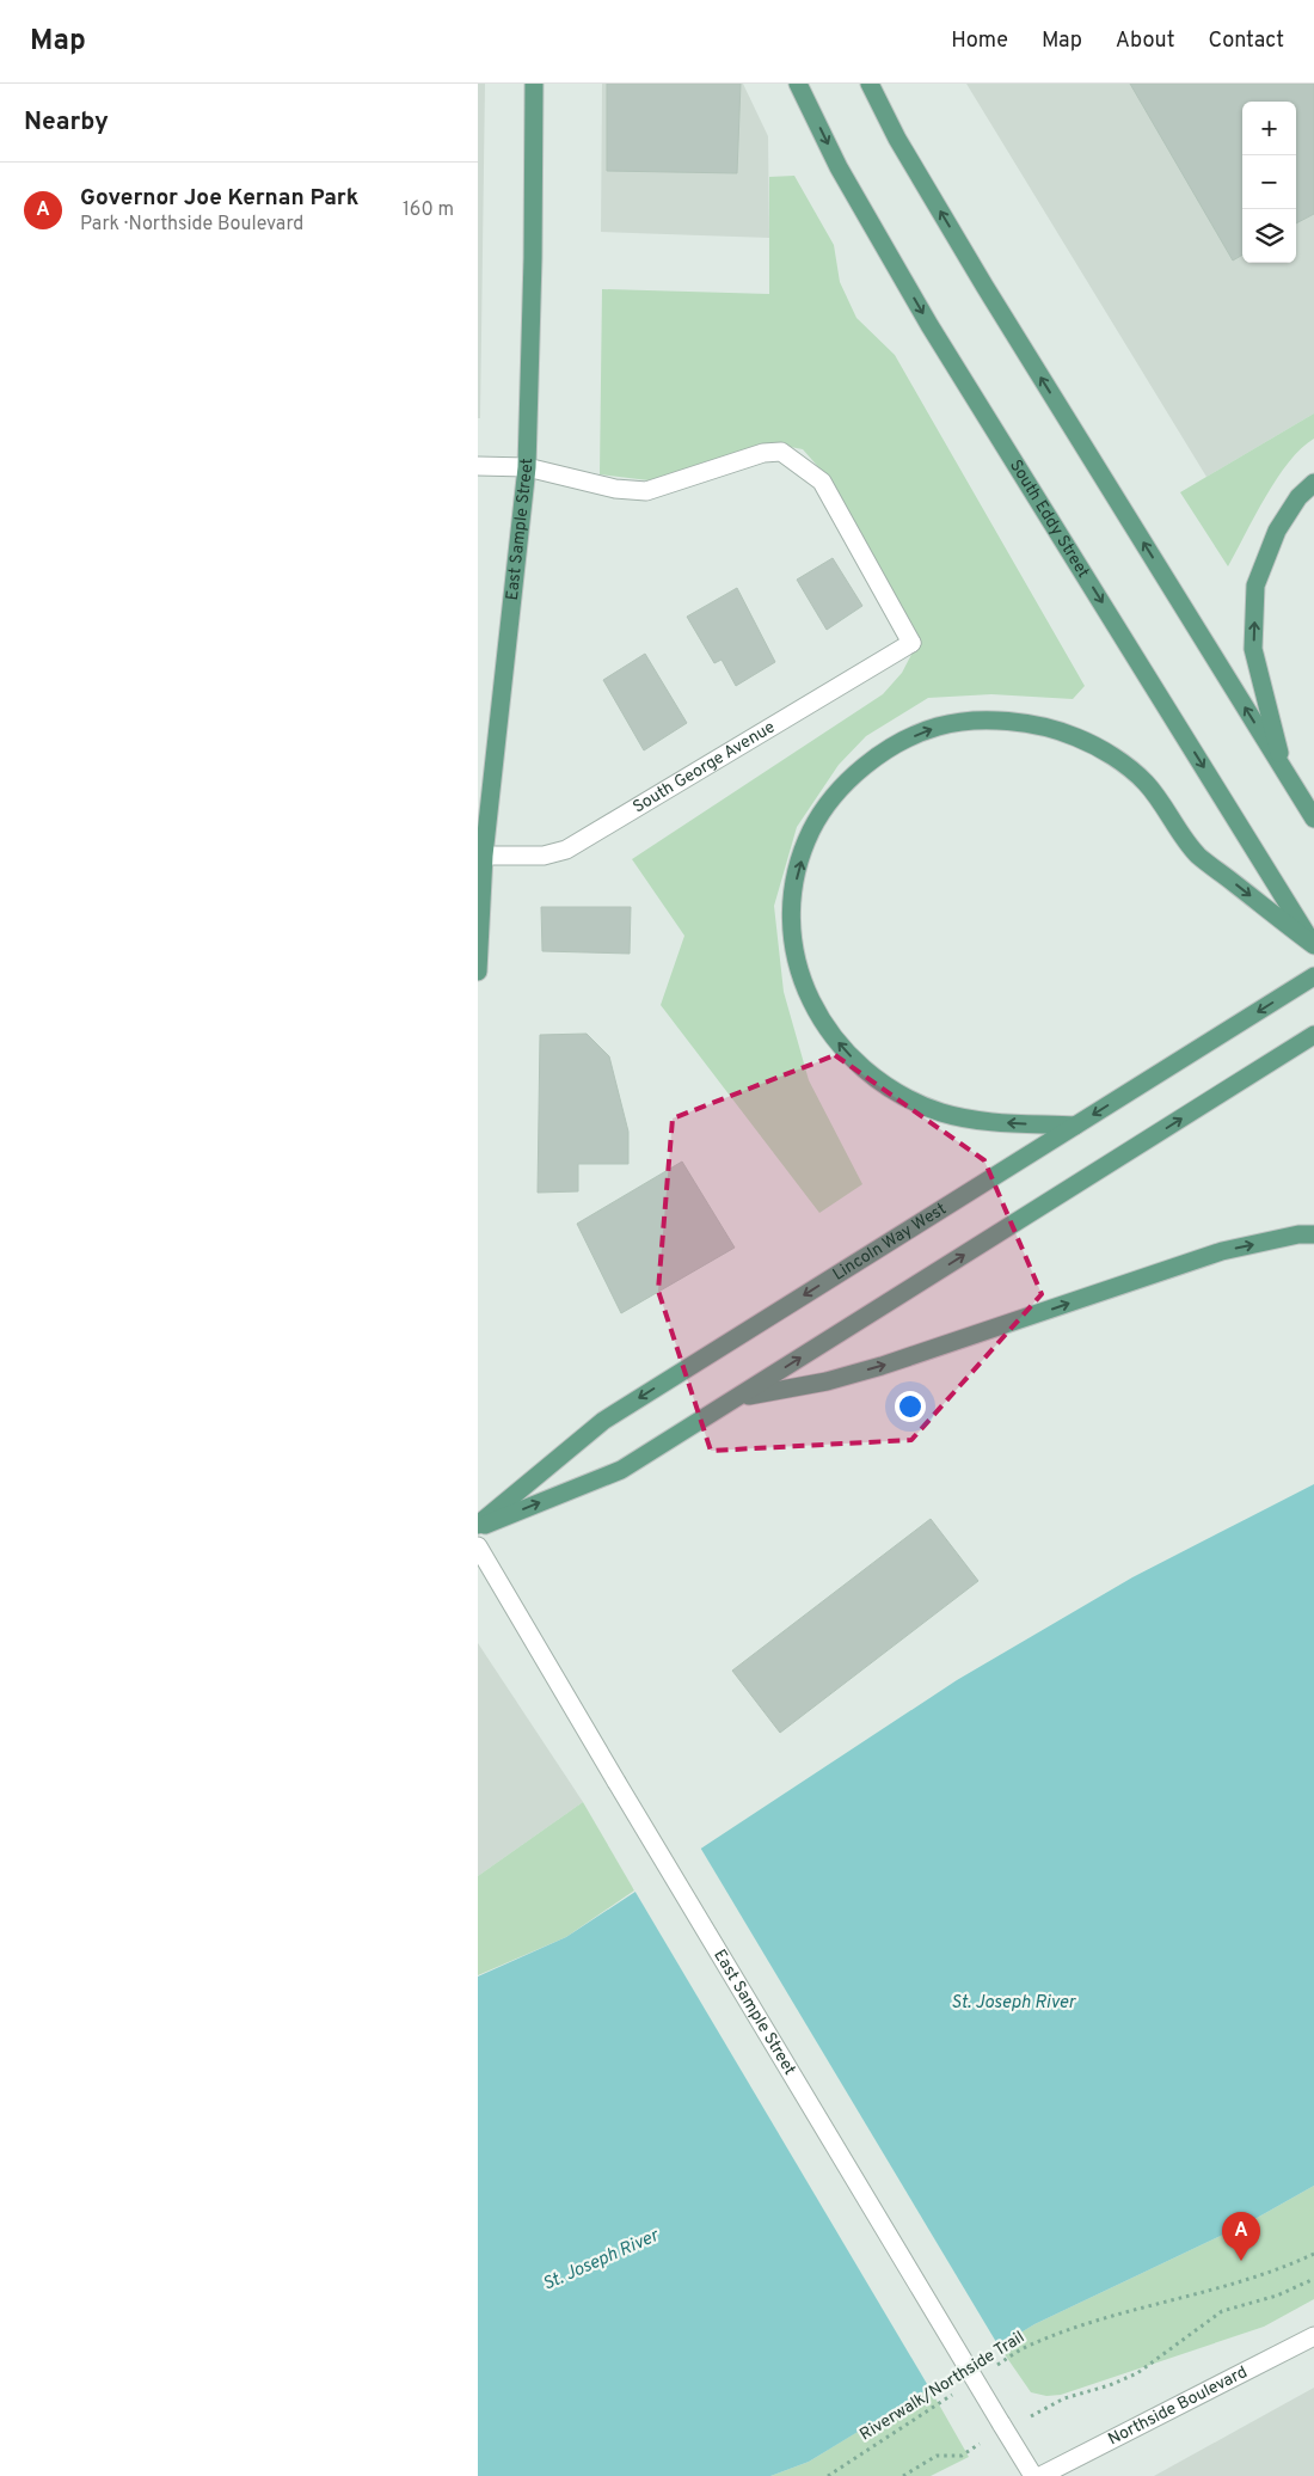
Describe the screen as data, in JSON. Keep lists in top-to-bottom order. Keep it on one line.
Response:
{"streets":{"main road":["South Eddy Street","East Sample Street","Lincoln Way West"],"street":["South George Avenue","Northside Boulevard"],"path":["Riverwalk/Northside Trail"]},"crossings":[["East Sample Street","South George Avenue"]],"water":["St. Joseph River"],"page":{"header":"Map","nav":["Home","Map","About","Contact"],"heading":"Nearby","map_buttons":["+","−"],"list":[{"mark":"A","name":"Governor Joe Kernan Park","note":"Park · Northside Boulevard","value":"160 m"}],"pins":"A"}}
